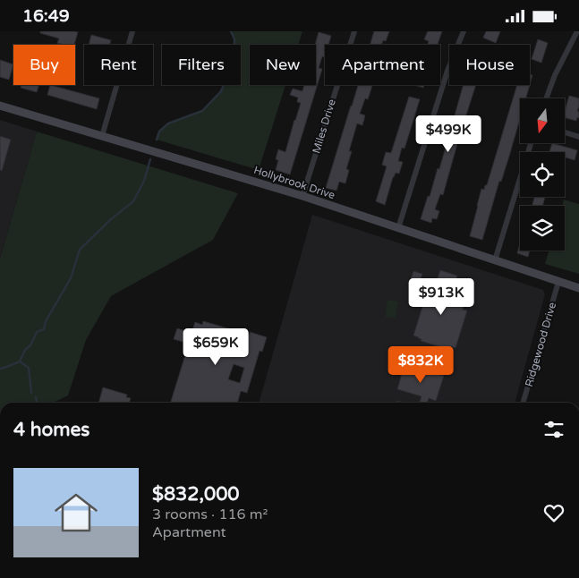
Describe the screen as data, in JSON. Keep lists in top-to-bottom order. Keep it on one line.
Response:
{"streets":{"main road":["Hollybrook Drive"],"street":["Miles Drive","Ridgewood Drive"]},"crossings":[["Miles Drive","Hollybrook Drive"],["Hollybrook Drive","Ridgewood Drive"]],"north":"bottom","page":{"status":"16:49","chip":["Buy","Rent","Filters","New","Apartment","House"],"price":["$499K","$913K","$659K","$832K"],"heading":"4 homes","list":[{"name":"$832,000","note":"3 rooms · 116 m² · Apartment"}]}}
